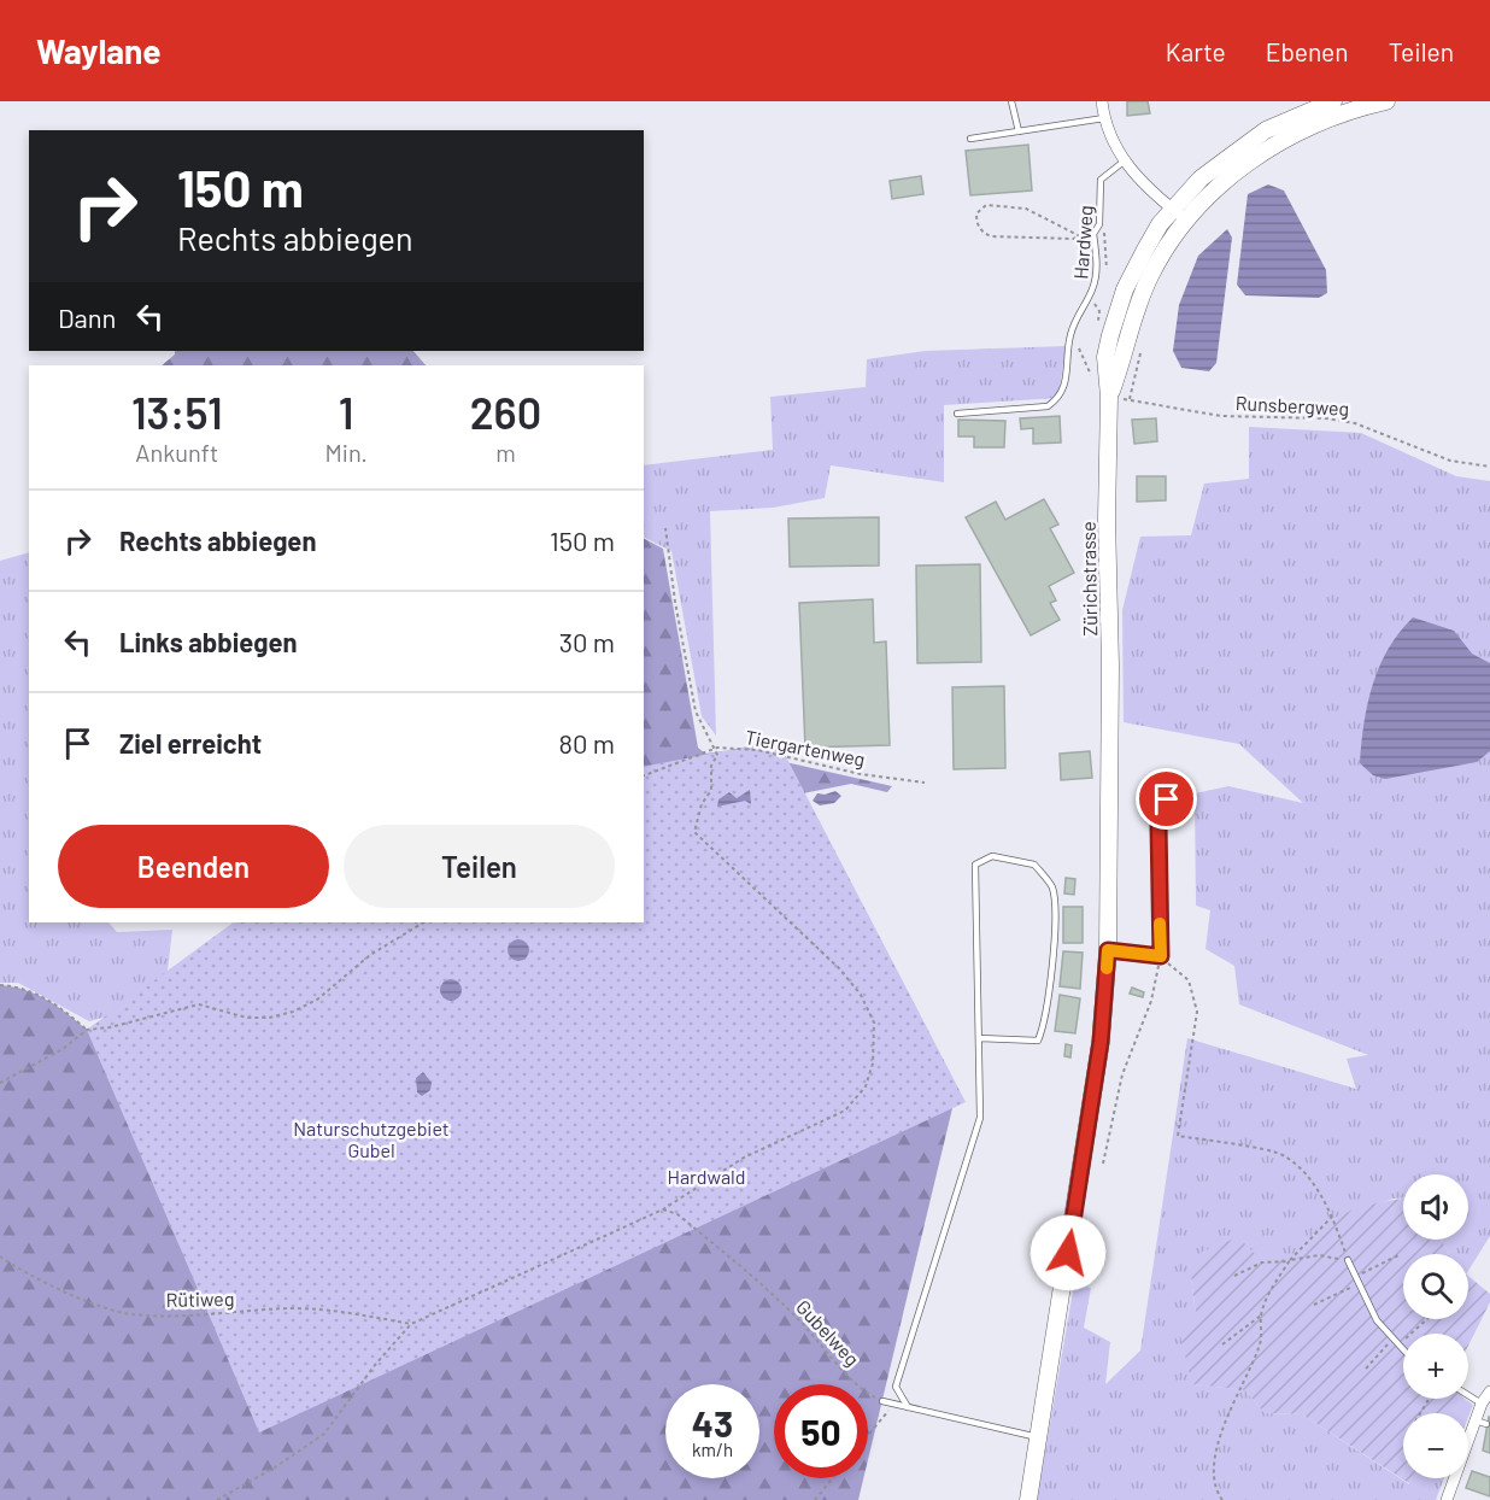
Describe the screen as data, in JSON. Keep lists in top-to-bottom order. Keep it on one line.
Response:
{"streets":{"main road":["Zürichstrasse"],"lane":["Hardweg"],"path":["Runsbergweg","Tiergartenweg","Rütiweg","Gubelweg"]},"parks":["Naturschutzgebiet Gubel","Hardwald"],"page":{"header":"Waylane","nav":["Karte","Ebenen","Teilen"],"turn":["150 m","Rechts abbiegen"],"then":"Dann","eta":["13:51","Ankunft","1","Min.","260","m"],"list":[{"name":"Rechts abbiegen","value":"150 m"},{"name":"Links abbiegen","value":"30 m"},{"name":"Ziel erreicht","value":"80 m"}],"buttons":["Beenden","Teilen"],"map_buttons":["+","−"],"speed":"43 km/h","limit":"50"}}
